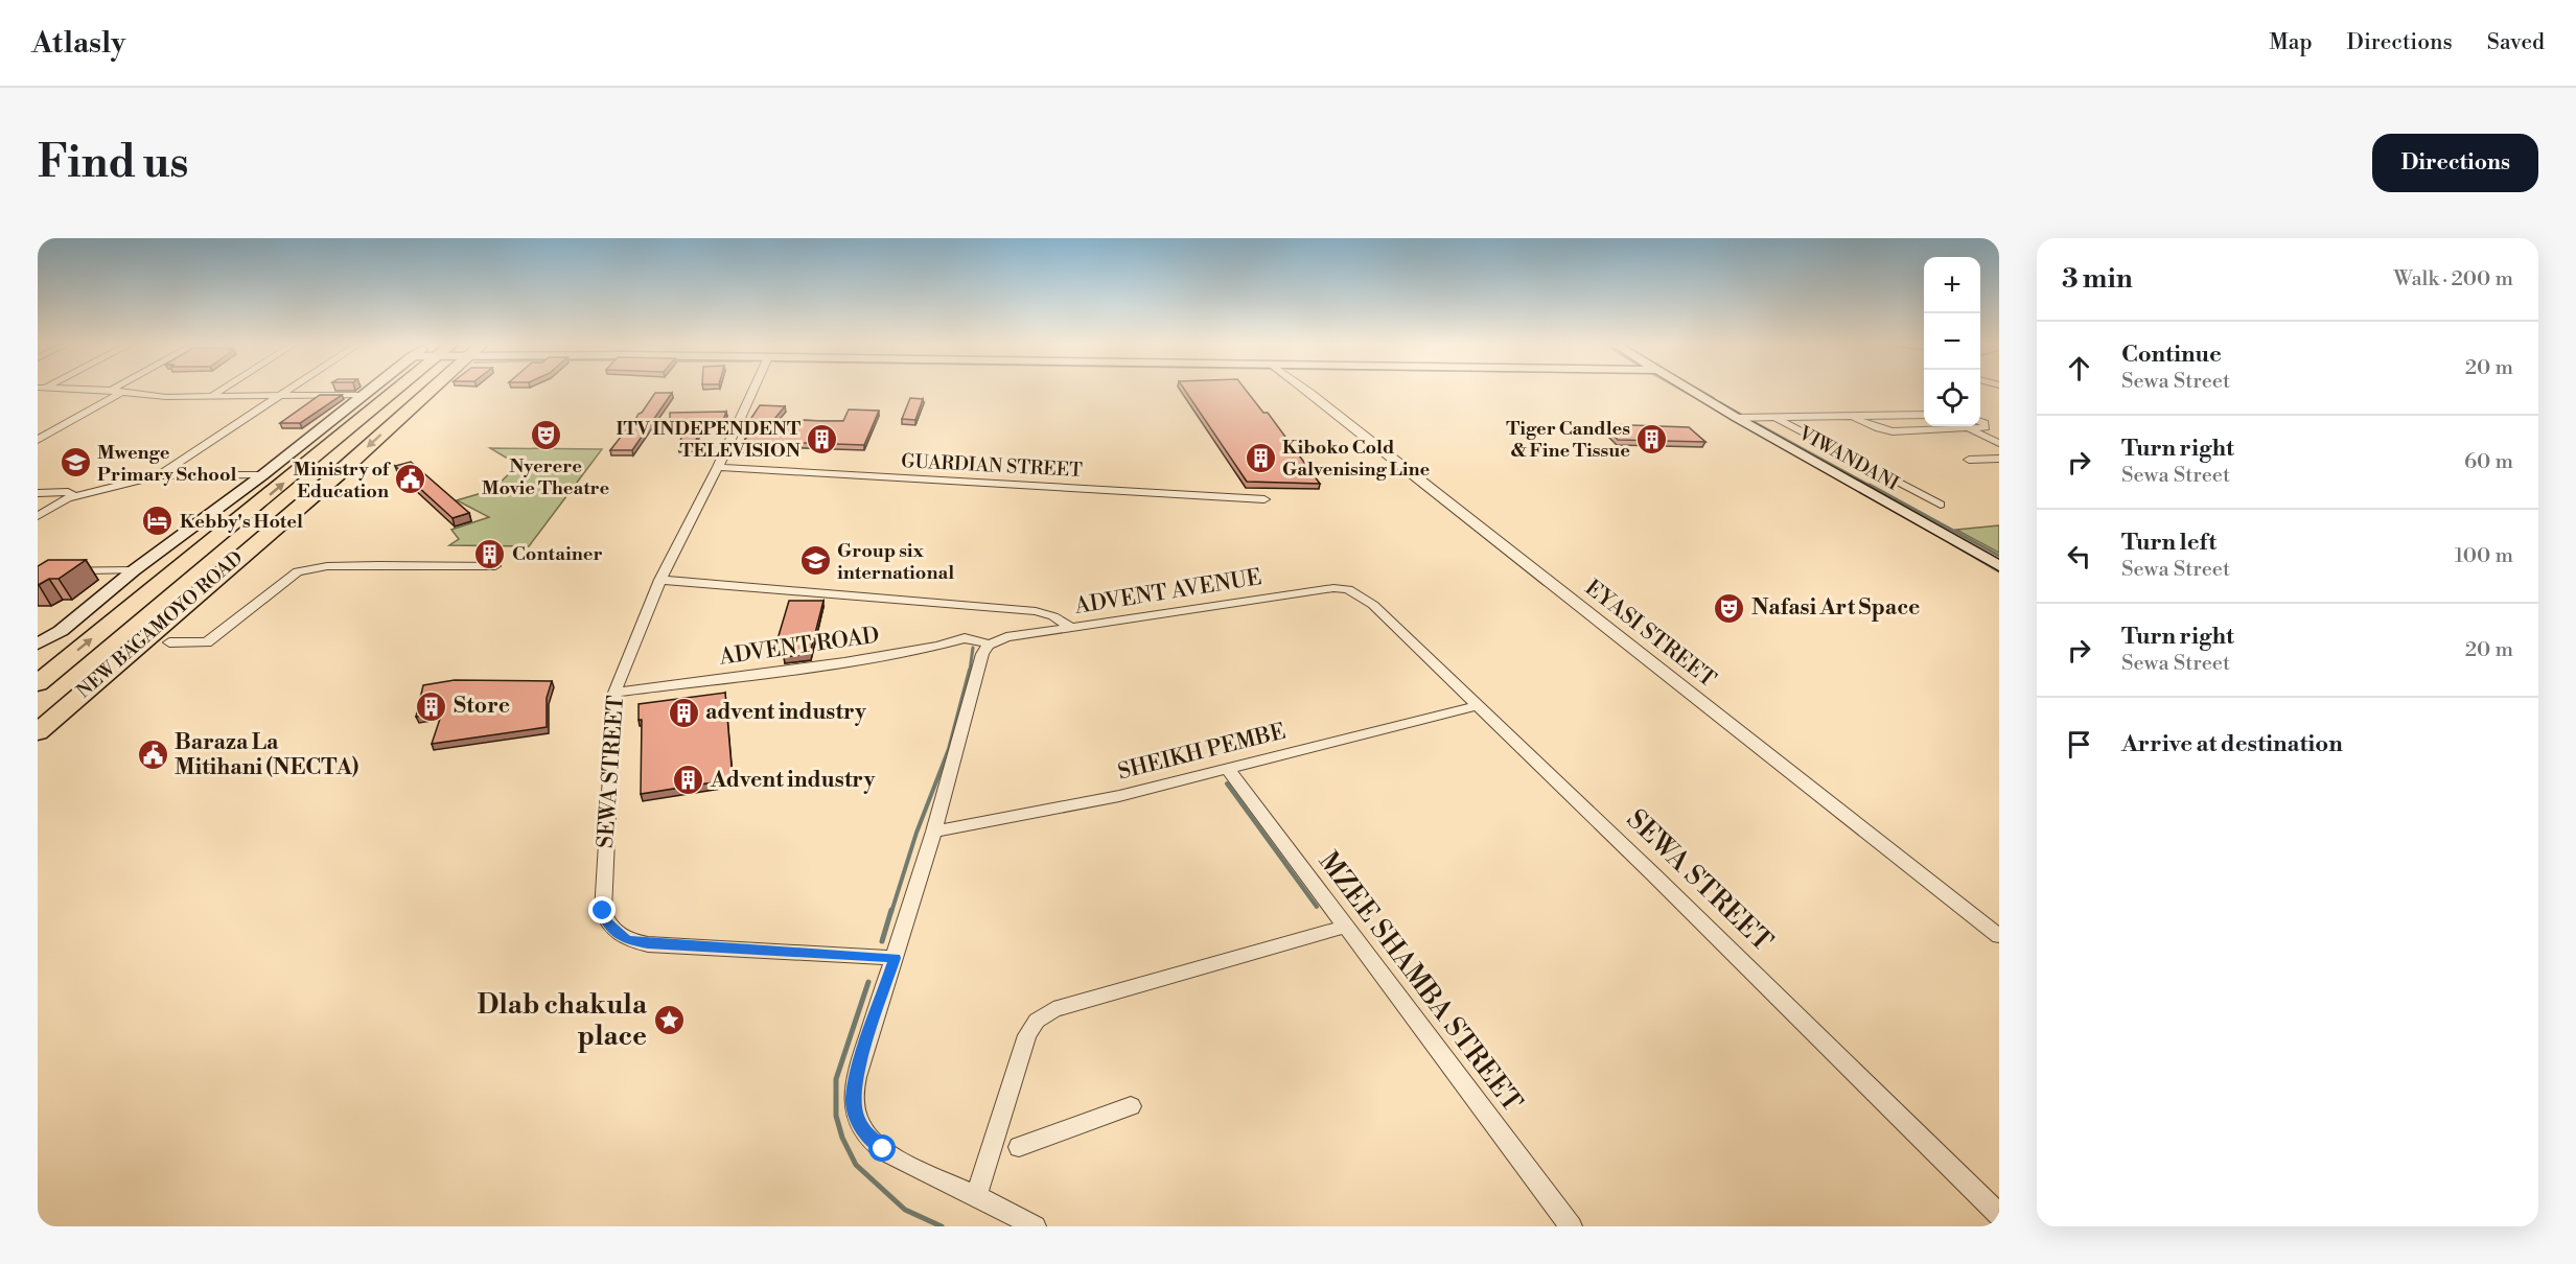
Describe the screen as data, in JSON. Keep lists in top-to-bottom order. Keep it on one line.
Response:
{"streets":{"highway":["NEW BAGAMOYO ROAD"],"street":["VIWANDANI","GUARDIAN STREET","ADVENT AVENUE","EYASI STREET","ADVENT ROAD","SHEIKH PEMBE","SEWA STREET","MZEE SHAMBA STREET"]},"crossings":[["GUARDIAN STREET","SEWA STREET"],["ADVENT AVENUE","ADVENT ROAD"],["ADVENT AVENUE","SEWA STREET"],["ADVENT ROAD","SEWA STREET"],["SHEIKH PEMBE","SEWA STREET"],["SHEIKH PEMBE","MZEE SHAMBA STREET"]],"places":{"theatre":["Nyerere Movie Theatre","Nafasi Art Space"],"building":["ITV INDEPENDENT TELEVISION","Tiger Candles & Fine Tissue","Kiboko Cold Galvenising Line","Container","Store","advent industry","Advent industry"],"school or university":["Mwenge Primary School","Group six international"],"public building":["Ministry of Education","Baraza La Mitihani (NECTA)"],"hotel":["Kebby's Hotel"],"place":["Dlab chakula place"]},"page":{"header":"Atlasly","nav":["Map","Directions","Saved"],"buttons":"Directions","title":"Find us","heading":["3 min","Walk · 200 m"],"map_buttons":["+","−"],"list":[["Continue","Sewa Street","20 m"],["Turn right","Sewa Street","60 m"],["Turn left","Sewa Street","100 m"],["Turn right","Sewa Street","20 m"],"Arrive at destination"]}}
